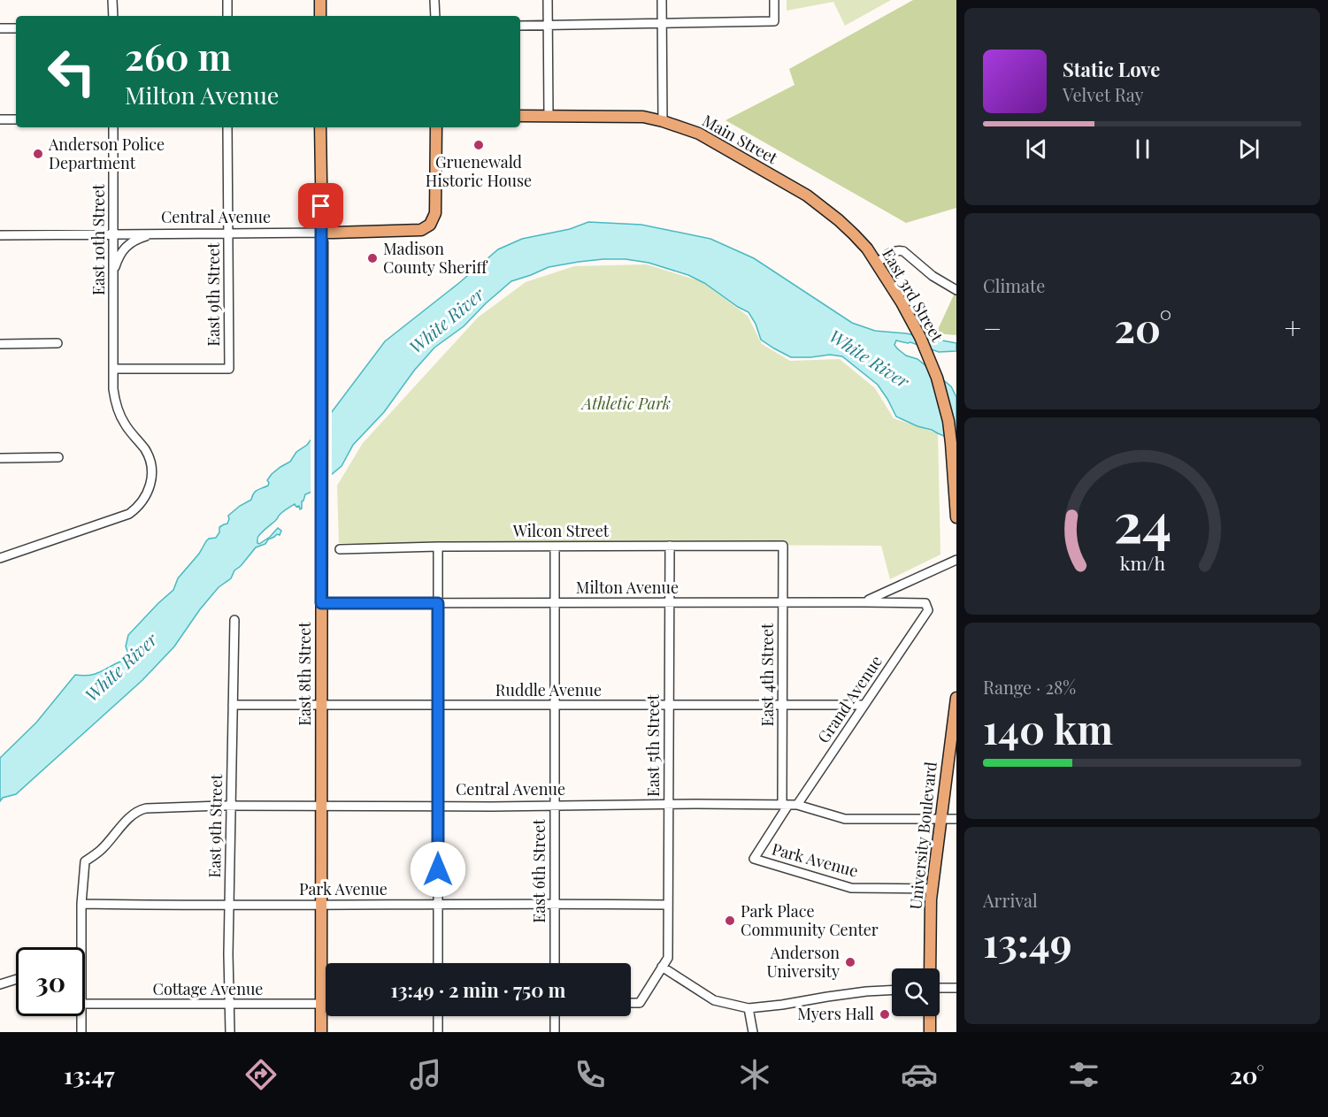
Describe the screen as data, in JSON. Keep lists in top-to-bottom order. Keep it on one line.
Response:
{"streets":{"main road":["Main Street","Central Avenue","East 3rd Street","East 8th Street","University Boulevard"],"street":["East 10th Street","East 9th Street","Wilcon Street","Milton Avenue","East 4th Street","Ruddle Avenue","Grand Avenue","East 5th Street","Park Avenue","East 6th Street","Cottage Avenue"]},"crossings":[["Main Street","East 3rd Street"],["Central Avenue","East 10th Street"],["Central Avenue","East 9th Street"],["Central Avenue","East 8th Street"],["Central Avenue","East 4th Street"],["Central Avenue","Grand Avenue"],["Central Avenue","East 5th Street"],["Central Avenue","University Boulevard"],["Central Avenue","Park Avenue"],["Central Avenue","East 6th Street"],["East 10th Street","East 9th Street"],["East 9th Street","Ruddle Avenue"],["East 9th Street","Park Avenue"],["East 9th Street","Cottage Avenue"],["Wilcon Street","East 4th Street"],["Wilcon Street","East 5th Street"],["Wilcon Street","East 6th Street"],["Milton Avenue","East 8th Street"],["Milton Avenue","East 4th Street"],["Milton Avenue","Grand Avenue"],["Milton Avenue","East 5th Street"],["Milton Avenue","East 6th Street"],["East 8th Street","Ruddle Avenue"],["East 8th Street","Park Avenue"],["East 8th Street","Cottage Avenue"],["East 4th Street","Ruddle Avenue"],["East 4th Street","Grand Avenue"],["Ruddle Avenue","Grand Avenue"],["Ruddle Avenue","East 5th Street"],["Ruddle Avenue","East 6th Street"],["Grand Avenue","Park Avenue"],["East 5th Street","Park Avenue"],["University Boulevard","Park Avenue"],["Park Avenue","East 6th Street"]],"water":["White River"],"parks":["Athletic Park"],"places":["Gruenewald Historic House","Anderson Police Department","Madison County Sheriff","Park Place Community Center","Anderson University","Myers Hall"],"page":{"turn":["260 m","Milton Avenue"],"song":["Static Love","Velvet Ray"],"tile":["Climate",["Range · 28%","140 km"],["Arrival","13:49"]],"heat":["−","20°","+"],"limit":"30","trip":"13:49 · 2 min · 750 m","tabs":["13:47","20°"],"gauge":["24","km/h"]}}
